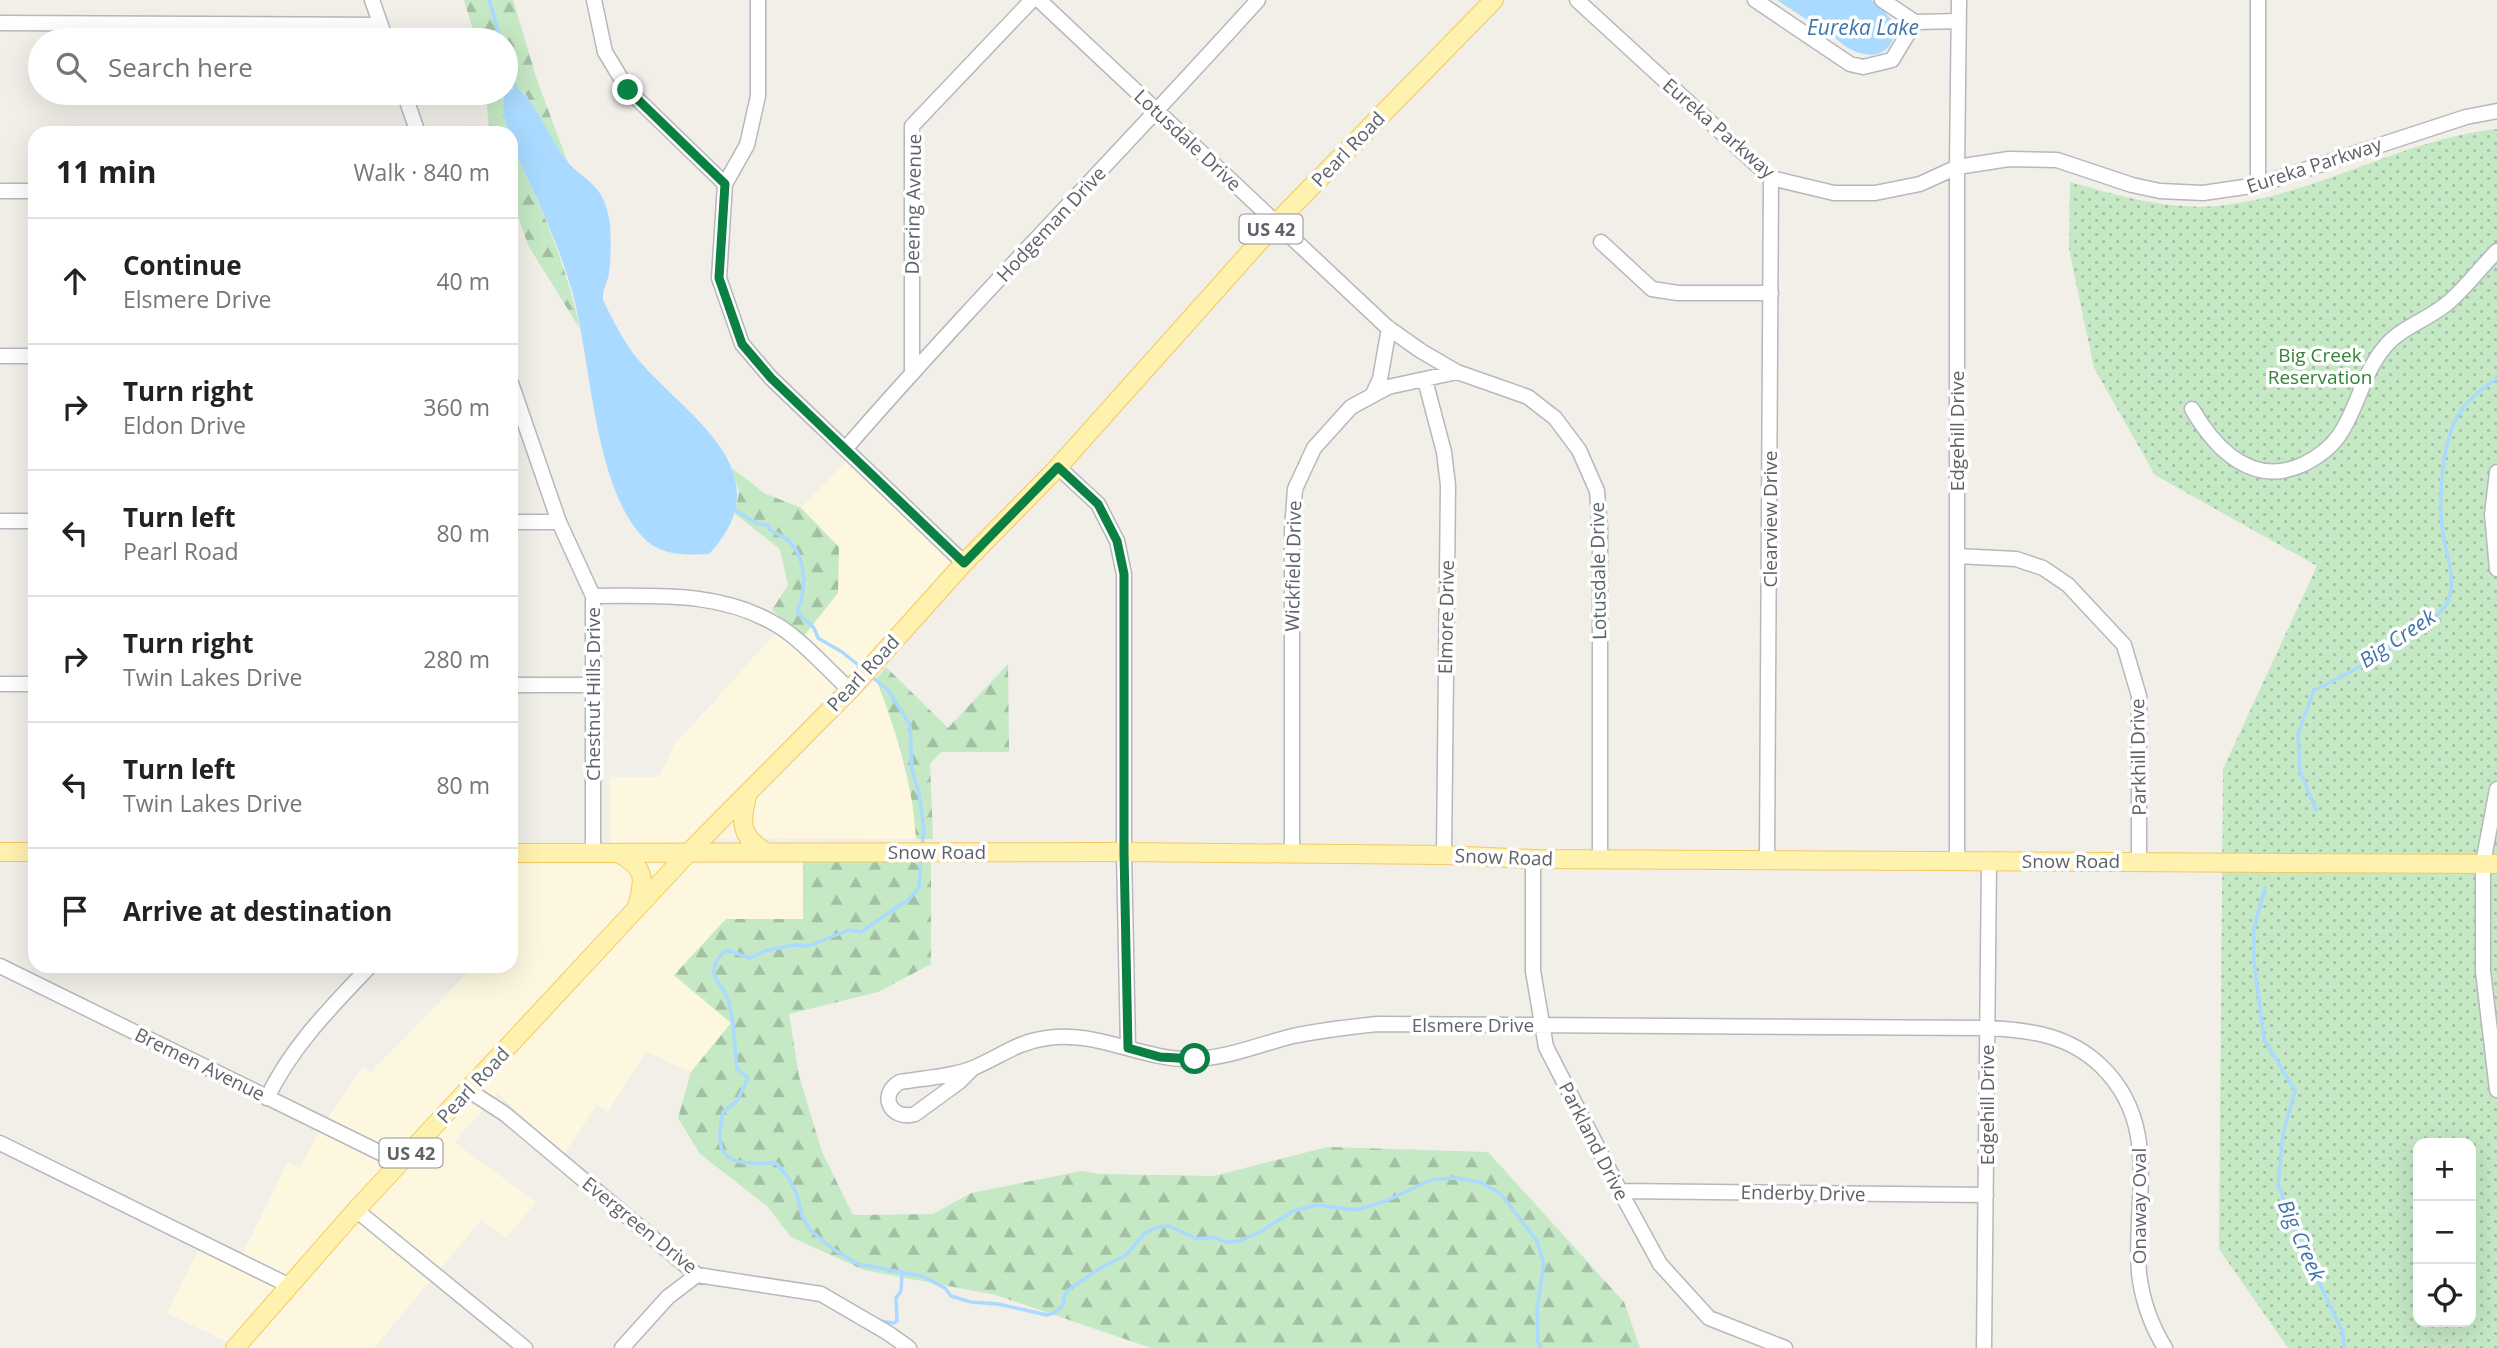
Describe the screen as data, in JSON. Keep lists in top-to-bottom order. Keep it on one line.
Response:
{"streets":{"main road":["Pearl Road","US 42","Snow Road"],"street":["Eureka Parkway","Lotusdale Drive","Deering Avenue","Hodgeman Drive","Edgehill Drive","Clearview Drive","Wickfield Drive","Elmore Drive","Chestnut Hills Drive","Parkhill Drive","Elsmere Drive","Bremen Avenue","Parkland Drive","Enderby Drive","Onaway Oval","Evergreen Drive"]},"crossings":[["Eureka Parkway","Edgehill Drive"],["Eureka Parkway","Clearview Drive"],["Lotusdale Drive","Pearl Road"],["Lotusdale Drive","Hodgeman Drive"],["Lotusdale Drive","Wickfield Drive"],["Lotusdale Drive","Snow Road"],["Pearl Road","Snow Road"],["Pearl Road","Bremen Avenue"],["Pearl Road","Evergreen Drive"],["Deering Avenue","Hodgeman Drive"],["Edgehill Drive","Parkhill Drive"],["Edgehill Drive","Snow Road"],["Edgehill Drive","Elsmere Drive"],["Edgehill Drive","Enderby Drive"],["Edgehill Drive","Onaway Oval"],["Clearview Drive","Snow Road"],["Wickfield Drive","Elmore Drive"],["Wickfield Drive","Snow Road"],["Elmore Drive","Snow Road"],["Chestnut Hills Drive","Snow Road"],["Parkhill Drive","Snow Road"],["Snow Road","Parkland Drive"],["Elsmere Drive","Parkland Drive"],["Elsmere Drive","Onaway Oval"],["Parkland Drive","Enderby Drive"]],"water":["Eureka Lake","Big Creek"],"parks":["Big Creek Reservation"],"page":{"search":"Search here","heading":["11 min","Walk · 840 m"],"list":[["Continue","Elsmere Drive","40 m"],["Turn right","Eldon Drive","360 m"],["Turn left","Pearl Road","80 m"],["Turn right","Twin Lakes Drive","280 m"],["Turn left","Twin Lakes Drive","80 m"],"Arrive at destination"],"map_buttons":["+","−"]}}
